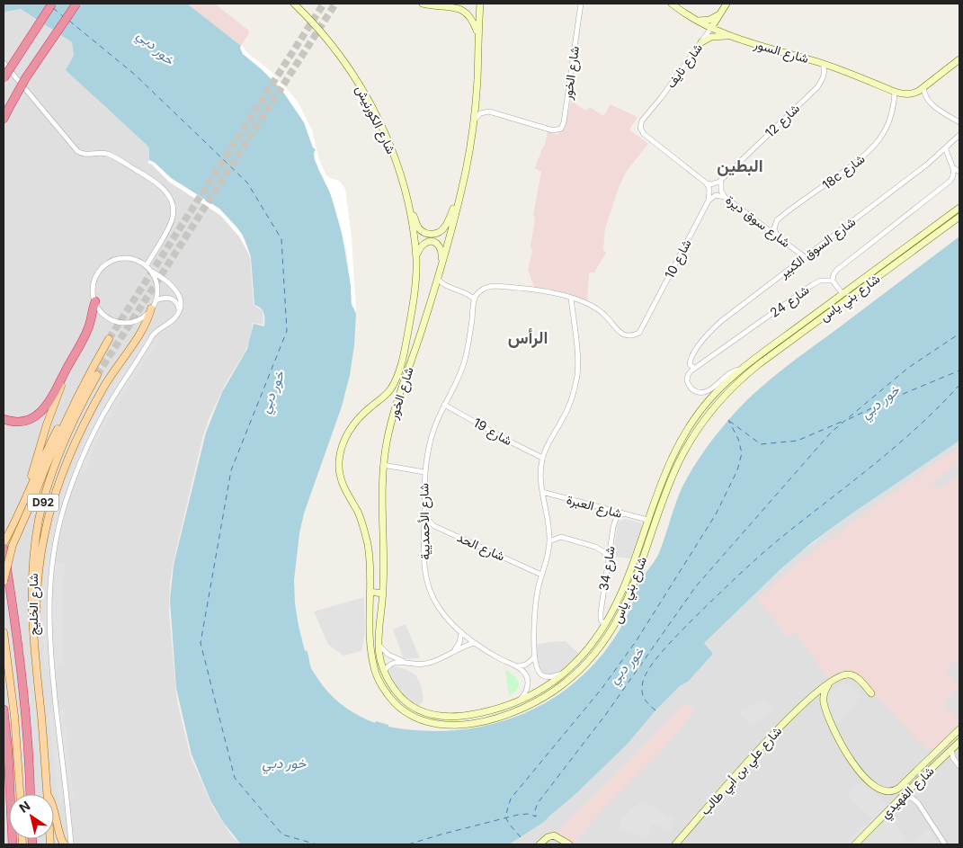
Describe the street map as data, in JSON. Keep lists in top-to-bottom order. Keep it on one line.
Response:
{"streets":{"main road":["شارع السور","شارع نايف","شارع الخور","شارع الكورنيش","شارع بني ياس","D92","شارع الخليج","شارع علي بن أبي طالب","شارع الفهيدي"],"street":["شارع 12","18c شارع","شارع سوق ديرة","شارع السوق الكبير","شارع 10","شارع 24","شارع 19","شارع العبرة","شارع الأحمديية","شارع الحد","شارع 34"]},"crossings":[["شارع السور","شارع نايف"],["شارع السور","شارع 12"],["شارع السور","18c شارع"],["شارع نايف","شارع 12"],["شارع نايف","شارع سوق ديرة"],["شارع الخور","شارع بني ياس"],["شارع الكورنيش","شارع بني ياس"],["شارع 12","شارع سوق ديرة"],["18c شارع","شارع سوق ديرة"],["شارع سوق ديرة","شارع السوق الكبير"],["شارع سوق ديرة","شارع 10"],["شارع السوق الكبير","شارع 24"],["شارع بني ياس","شارع العبرة"],["شارع بني ياس","شارع الأحمديية"],["شارع بني ياس","شارع 34"],["شارع 19","شارع الأحمديية"],["شارع العبرة","شارع 34"],["شارع الأحمديية","شارع الحد"]],"districts":["البطين","الرأس"],"water":["خور دبي"],"north":"top left"}
